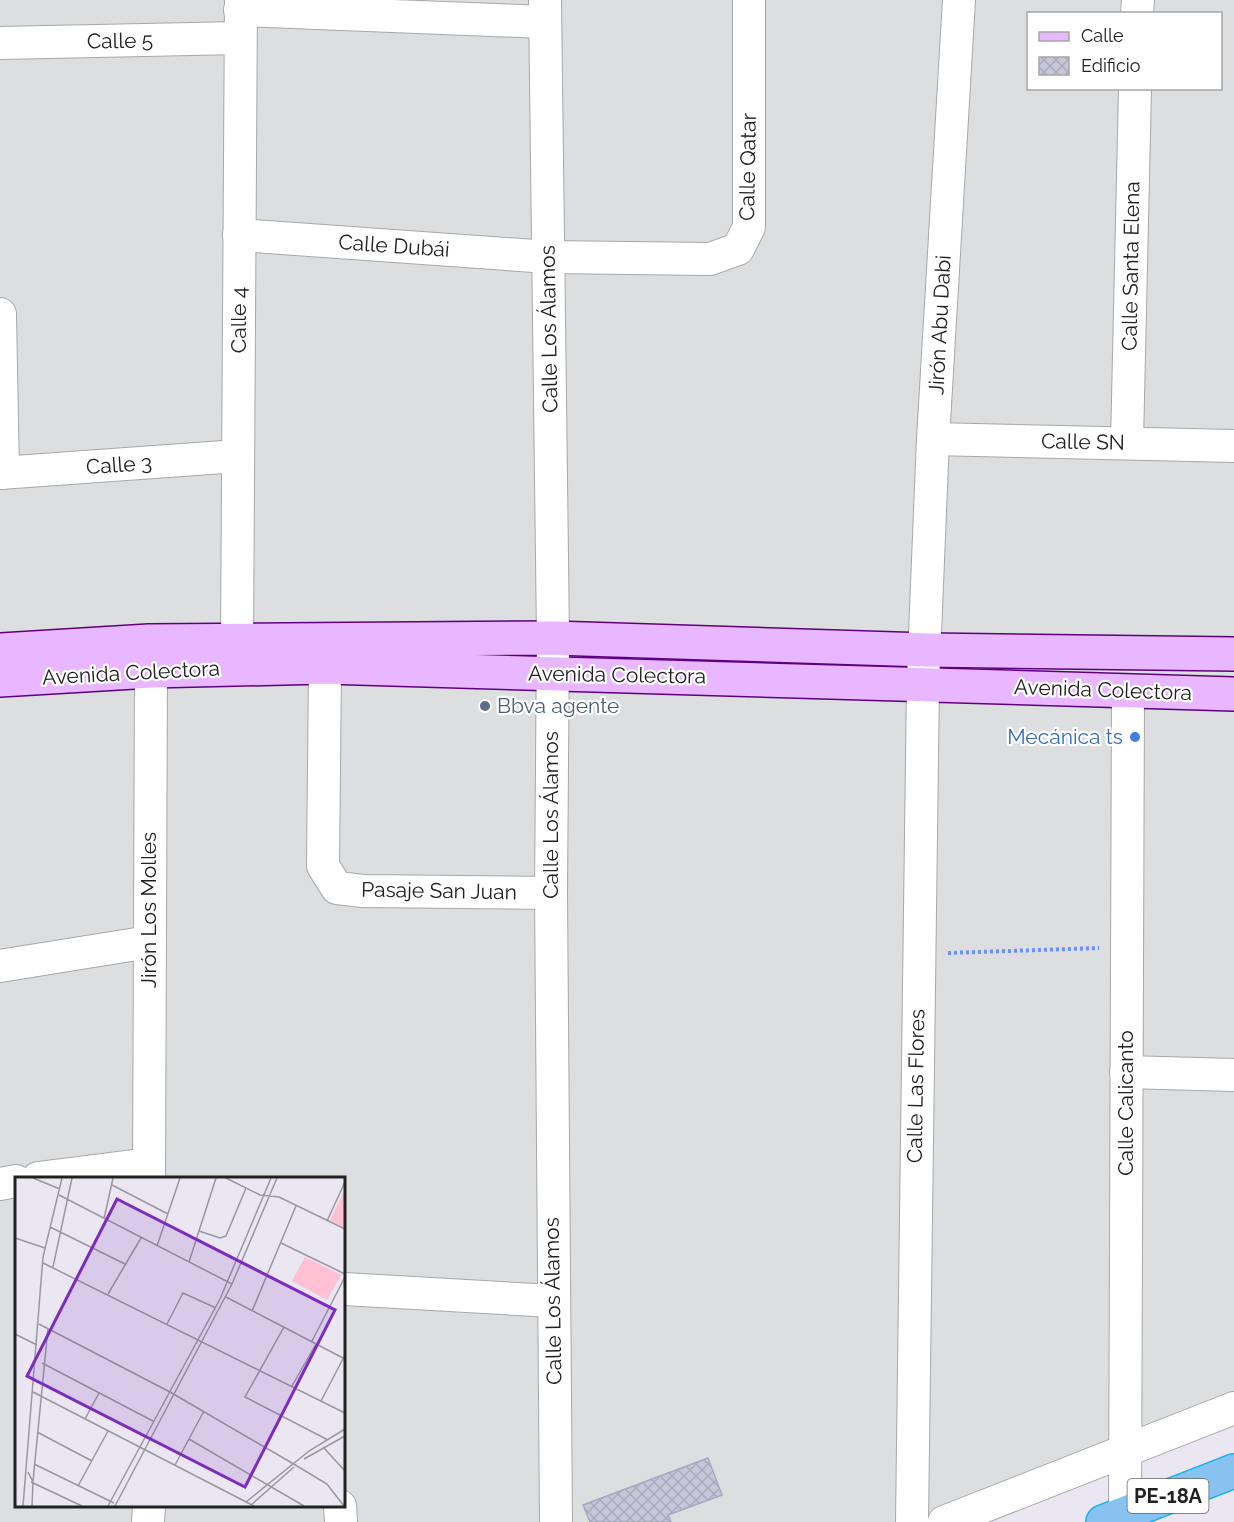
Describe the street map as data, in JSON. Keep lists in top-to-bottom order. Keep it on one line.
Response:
{"streets":{"highway":["PE-18A"],"street":["Calle 5","Calle Qatar","Calle Dubái","Calle Santa Elena","Calle 4","Jirón Abu Dabi","Calle Los Álamos","Calle SN","Calle 3","Avenida Colectora","Pasaje San Juan","Jirón Los Molles","Calle Las Flores","Calle Calicanto"]},"crossings":[["Calle 5","Calle 4"],["Calle 5","Calle Los Álamos"],["Calle Qatar","Calle Dubái"],["Calle Qatar","Calle Los Álamos"],["Calle Dubái","Calle 4"],["Calle Dubái","Calle Los Álamos"],["Calle Santa Elena","Calle SN"],["Calle 4","Calle 3"],["Calle 4","Avenida Colectora"],["Jirón Abu Dabi","Calle SN"],["Jirón Abu Dabi","Avenida Colectora"],["Jirón Abu Dabi","Calle Las Flores"],["Calle Los Álamos","Avenida Colectora"],["Calle Los Álamos","Pasaje San Juan"],["Avenida Colectora","Pasaje San Juan"],["Avenida Colectora","Jirón Los Molles"],["Avenida Colectora","Calle Las Flores"],["Avenida Colectora","Calle Calicanto"],["Calle Calicanto","PE-18A"]],"places":["Bbva agente","Mecánica ts"],"legend":["Calle","Edificio"]}
